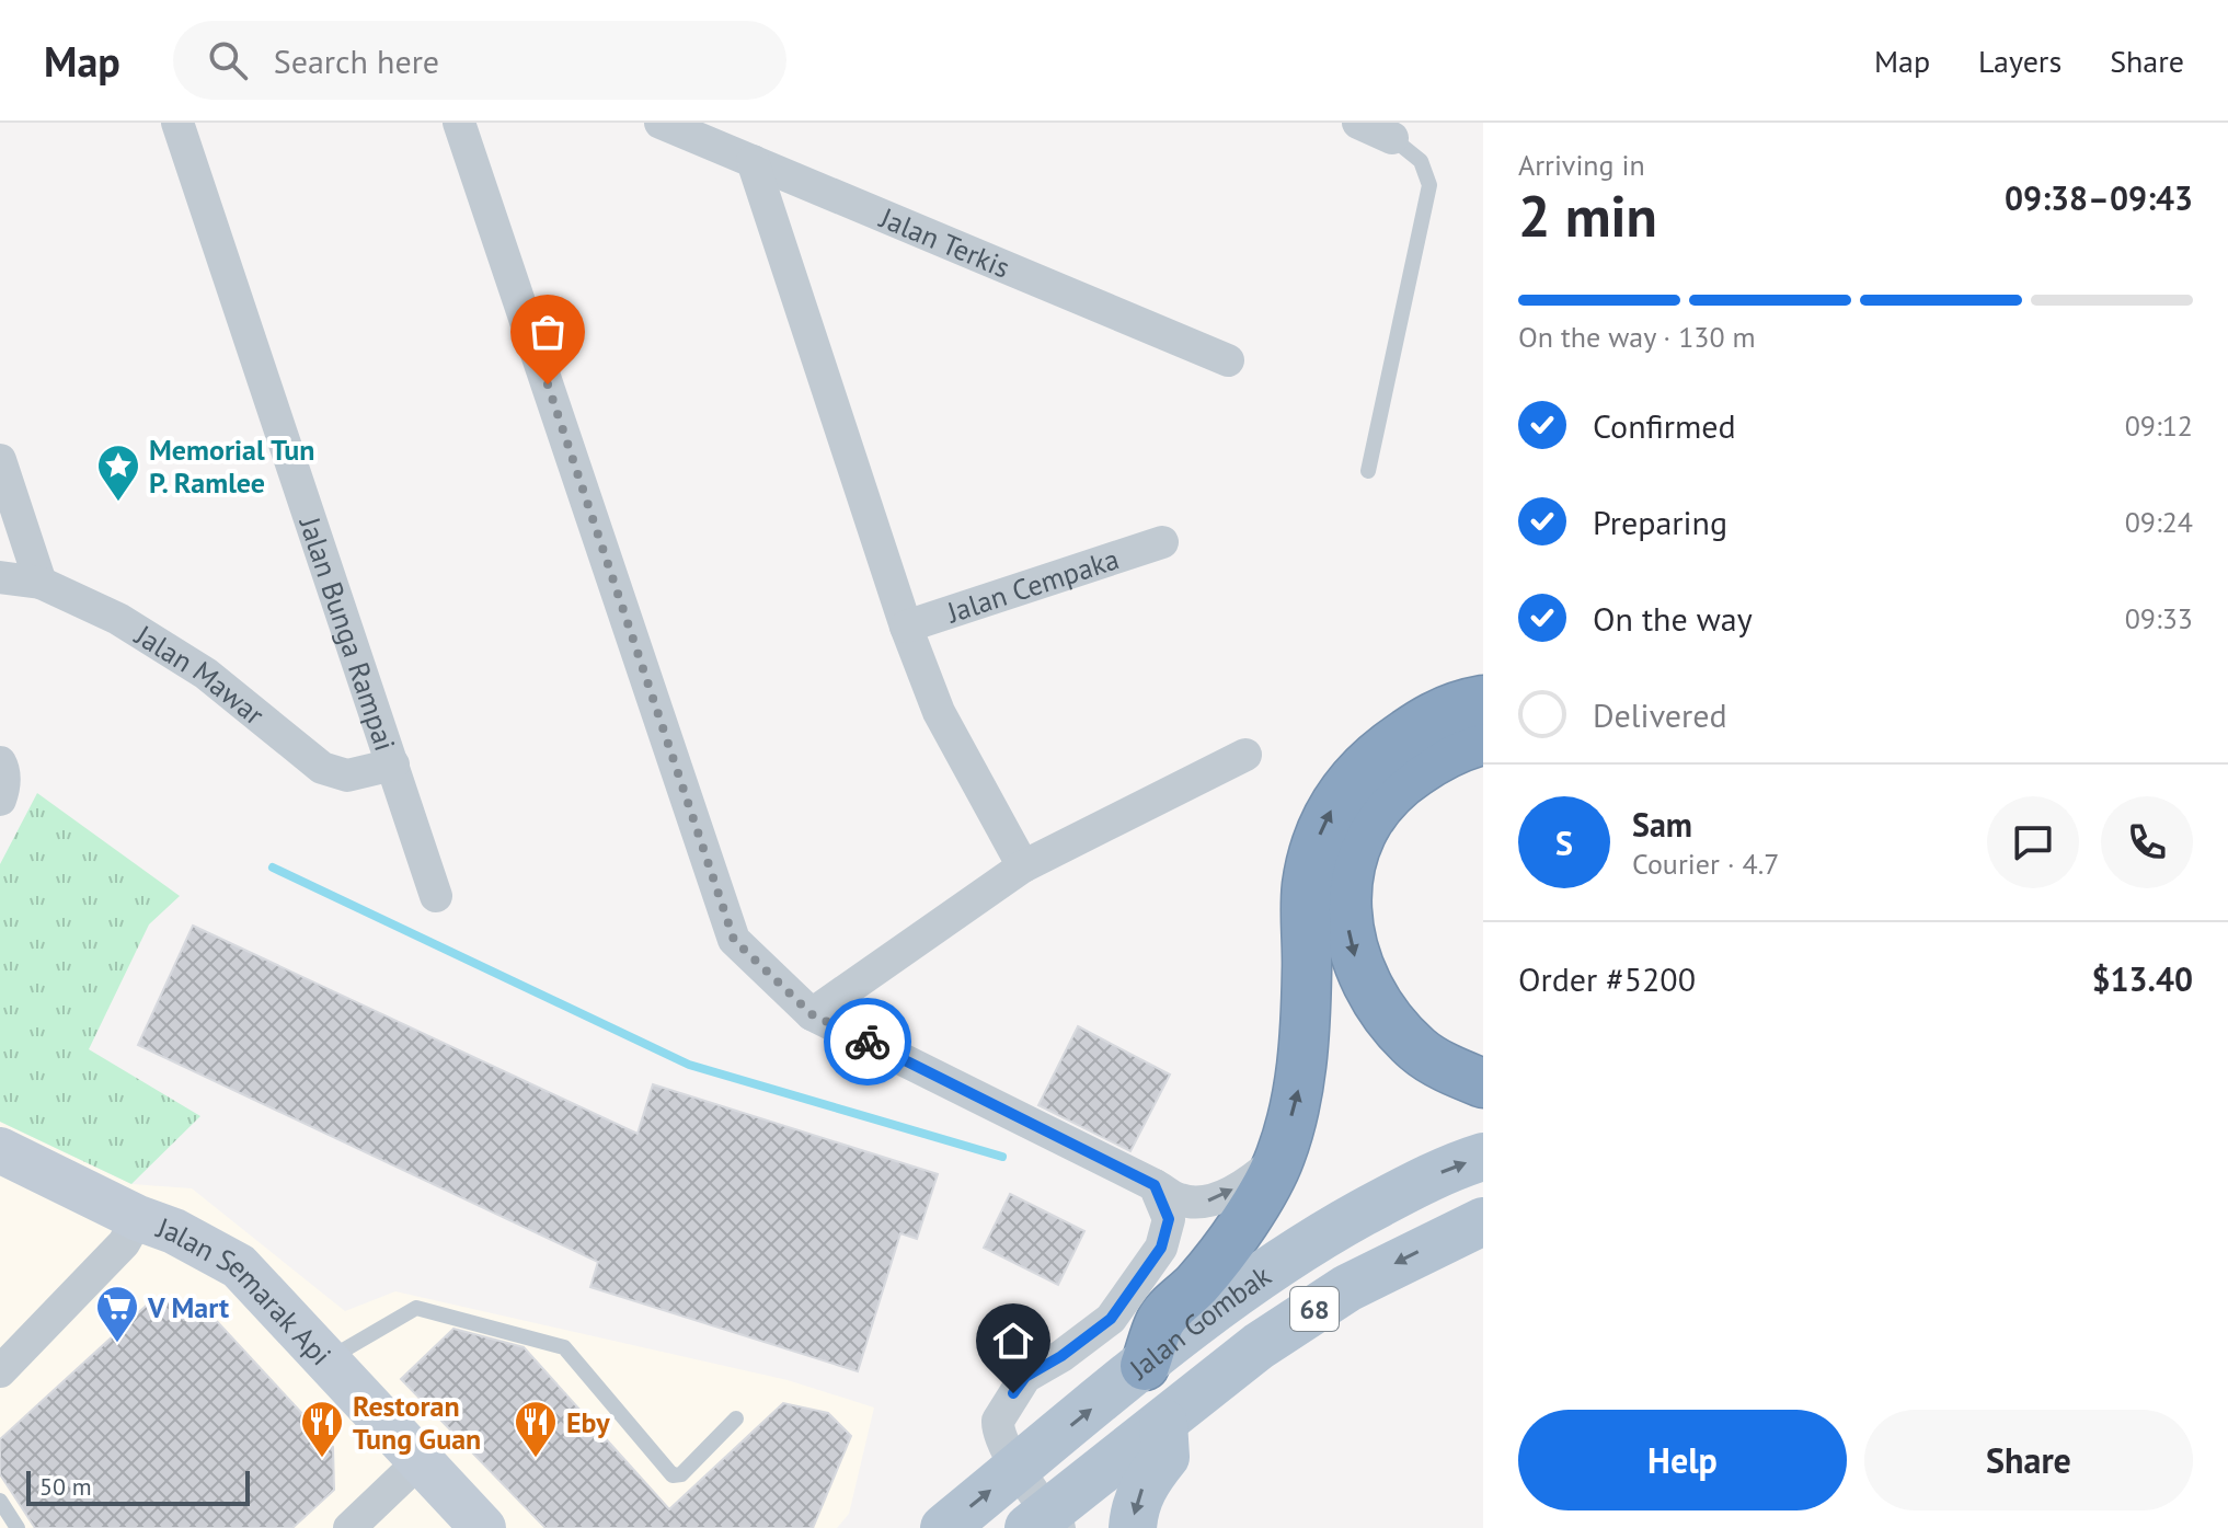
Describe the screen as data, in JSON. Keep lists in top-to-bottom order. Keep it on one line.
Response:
{"streets":{"main road":["68","Jalan Gombak"],"street":["Jalan Terkis","Jalan Cempaka","Jalan Bunga Rampai","Jalan Mawar","Jalan Semarak Api"]},"crossings":[["Jalan Bunga Rampai","Jalan Mawar"]],"places":{"place":["Memorial Tun P. Ramlee"],"supermarket":["V Mart"],"restaurant":["Restoran Tung Guan","Eby"]},"scale_bar":"50 m","page":{"header":"Map","search":"Search here","nav":["Map","Layers","Share"],"heading":["2 min","Arriving in","09:38–09:43"],"panel":["Sam","Courier · 4.7","Order #5200","$13.40"],"bar":"On the way · 130 m","list":[["Confirmed","09:12"],["Preparing","09:24"],["On the way","09:33"],"Delivered"],"round":"S","buttons":["Help","Share"],"scale":"50 m"}}
